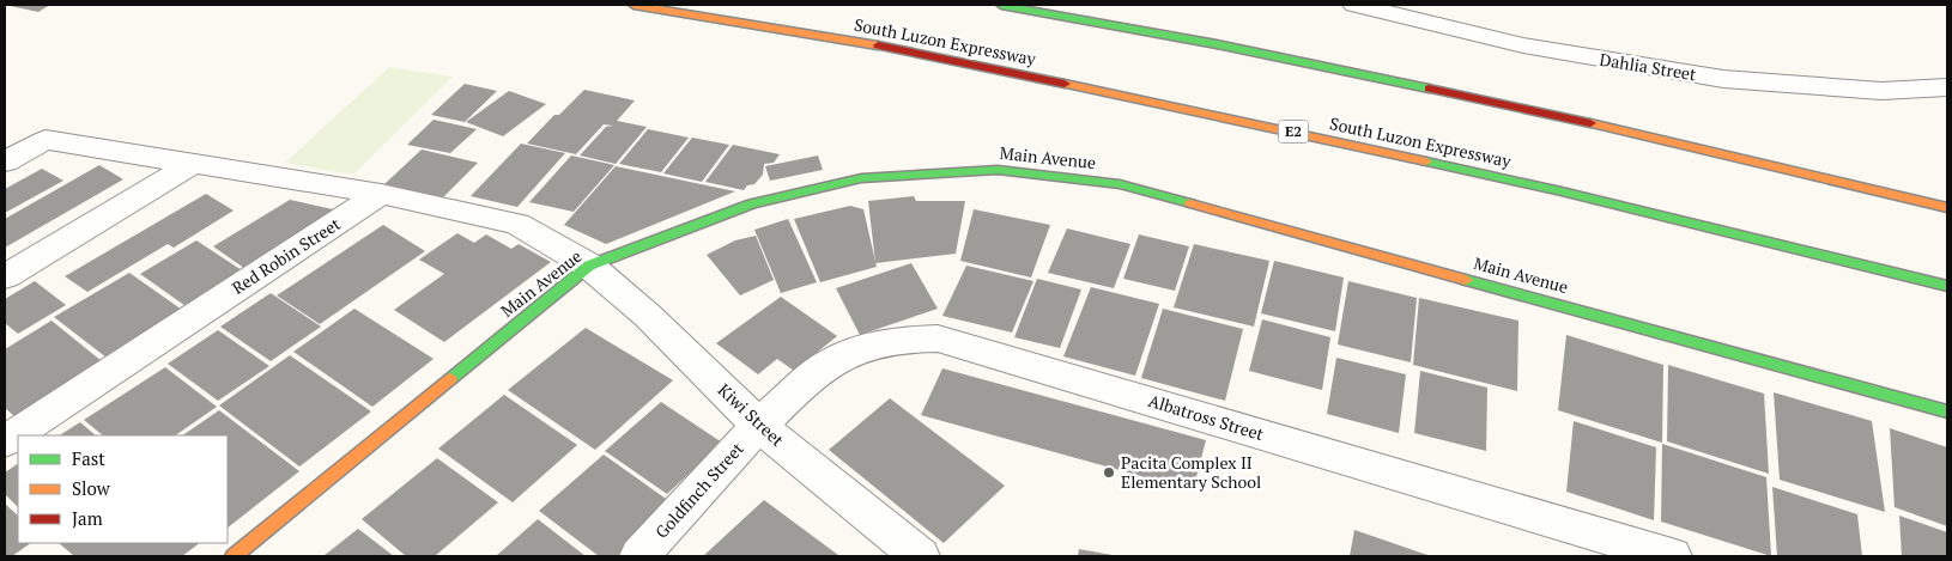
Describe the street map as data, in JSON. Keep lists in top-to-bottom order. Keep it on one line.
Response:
{"streets":{"main road":["South Luzon Expressway","E2","Main Avenue"],"street":["Dahlia Street","Red Robin Street","Kiwi Street","Albatross Street","Goldfinch Street"]},"crossings":[["Main Avenue","Kiwi Street"],["Kiwi Street","Albatross Street"],["Kiwi Street","Goldfinch Street"],["Albatross Street","Goldfinch Street"]],"places":["Pacita Complex II Elementary School"],"legend":["Fast","Slow","Jam"]}
